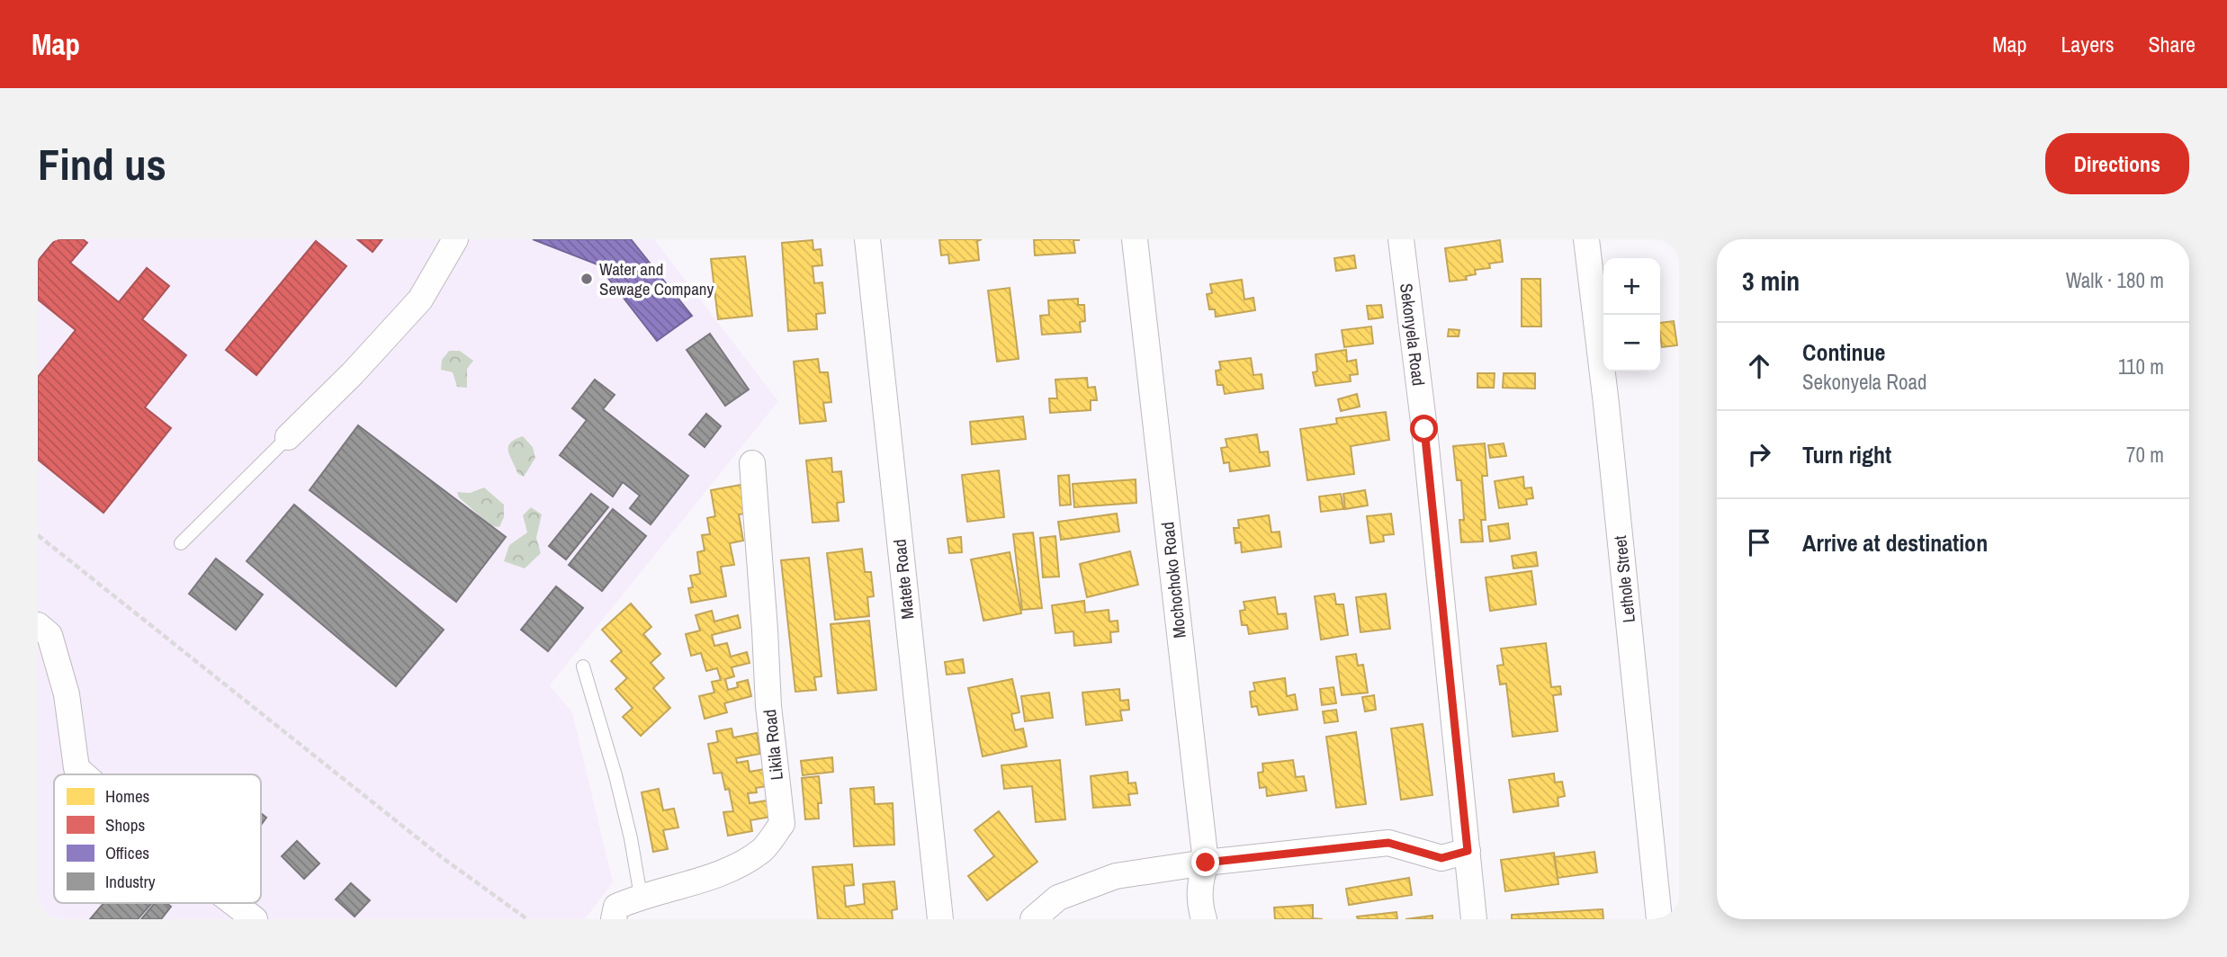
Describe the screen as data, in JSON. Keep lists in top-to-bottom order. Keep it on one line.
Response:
{"streets":{"street":["Sekonyela Road","Matete Road","Lethole Street","Mochochoko Road","Likila Road"]},"places":["Water and Sewage Company"],"legend":["Homes","Shops","Offices","Industry"],"page":{"header":"Map","nav":["Map","Layers","Share"],"buttons":"Directions","title":"Find us","heading":["3 min","Walk · 180 m"],"map_buttons":["+","−"],"list":[["Continue","Sekonyela Road","110 m"],["Turn right","70 m"],"Arrive at destination"]}}
